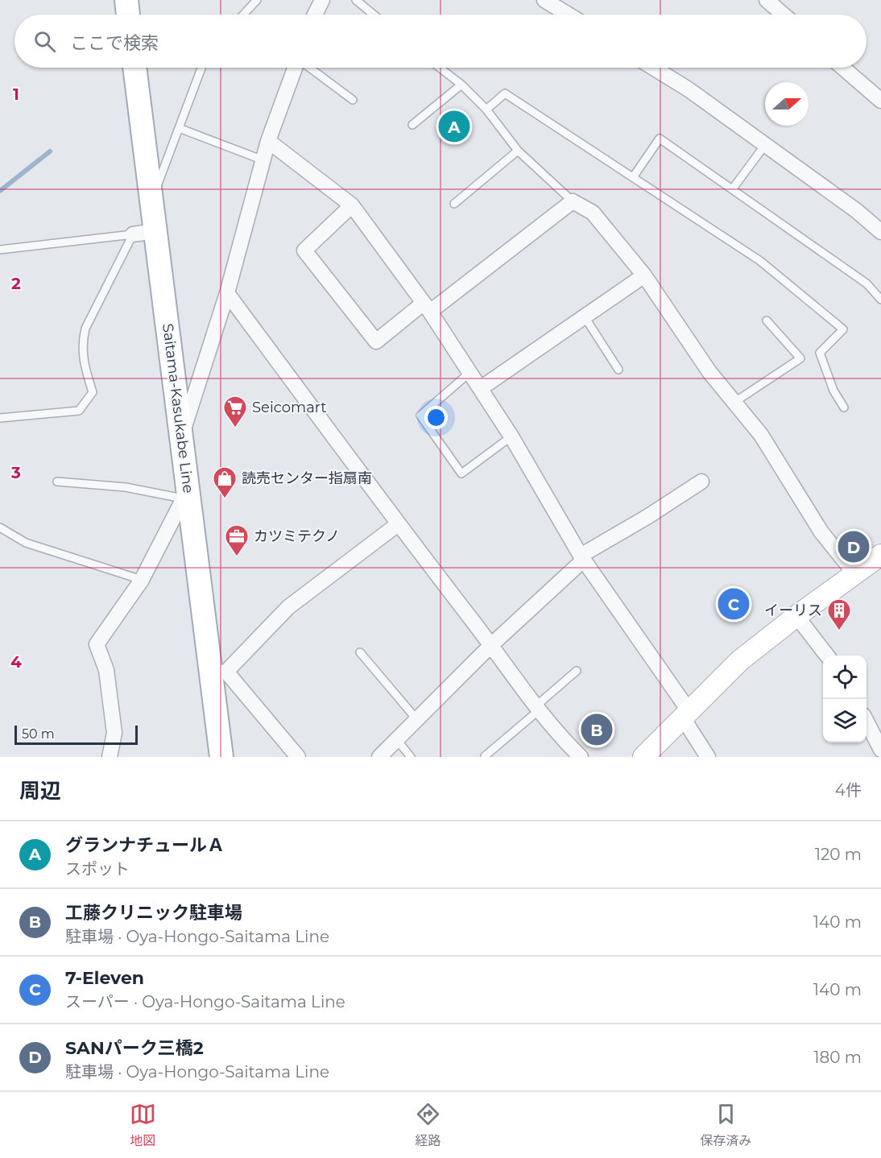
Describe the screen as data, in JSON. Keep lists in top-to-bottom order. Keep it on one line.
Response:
{"streets":{"main road":["Saitama-Kasukabe Line"]},"places":{"supermarket":["Seicomart"],"shop":["読売センター指扇南"],"office":["カツミテクノ"],"building":["イーリス"]},"scale_bar":"50 m","north":"right","page":{"search":"ここで検索","pins":["A","D","C","B"],"scale":"50 m","heading":["周辺","4件"],"list":[{"mark":"A","name":"グランナチュールＡ","note":"スポット","value":"120 m"},{"mark":"B","name":"工藤クリニック駐車場","note":"駐車場 · Oya-Hongo-Saitama Line","value":"140 m"},{"mark":"C","name":"7-Eleven","note":"スーパー · Oya-Hongo-Saitama Line","value":"140 m"},{"mark":"D","name":"SANパーク三橋2","note":"駐車場 · Oya-Hongo-Saitama Line","value":"180 m"}],"nav":["地図","経路","保存済み"]},"grid":{"rows":["1","2","3","4"]}}
